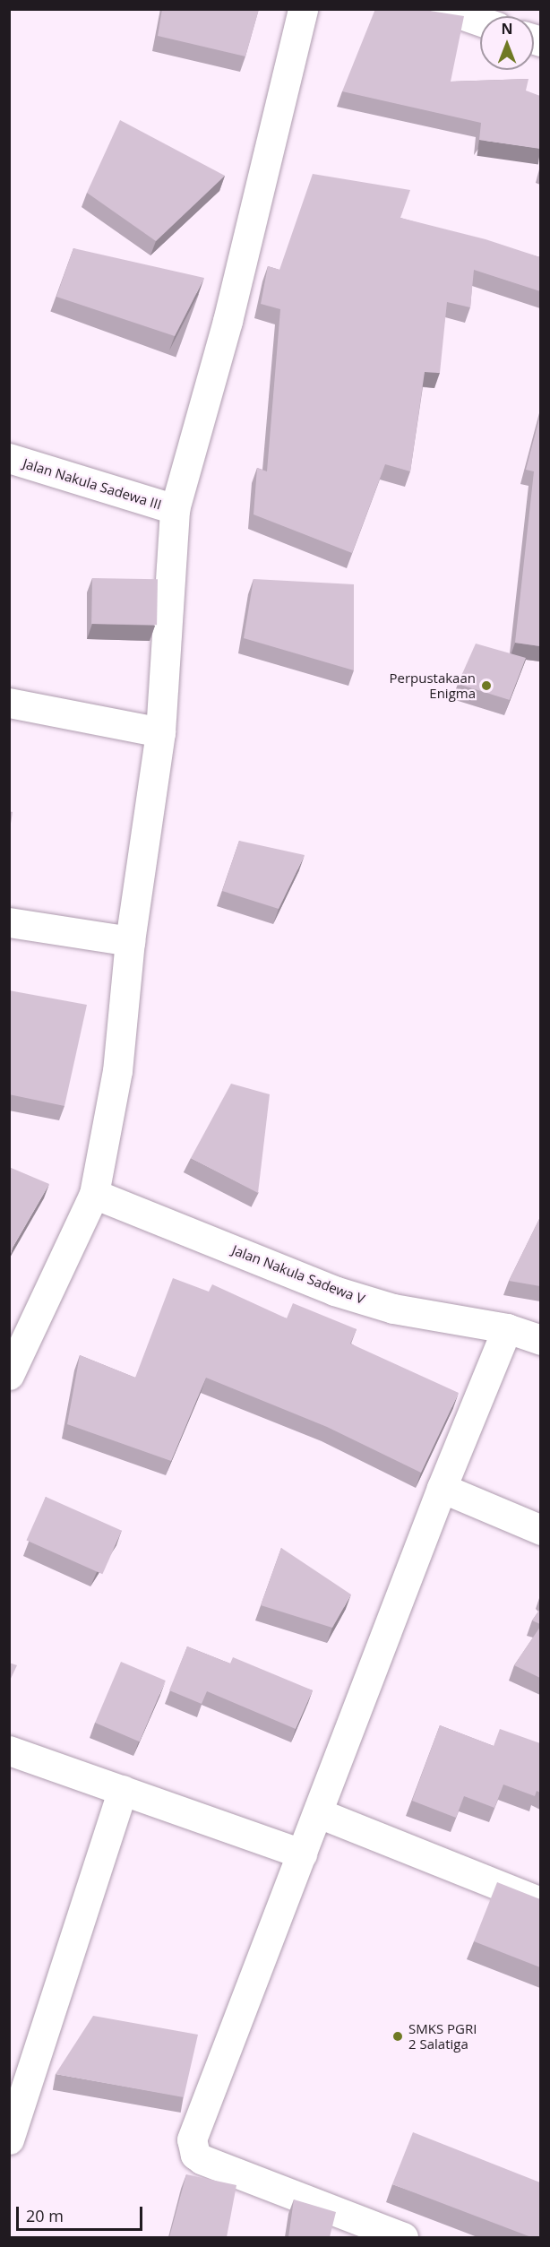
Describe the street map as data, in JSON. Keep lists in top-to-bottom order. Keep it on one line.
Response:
{"streets":{"street":["Jalan Nakula Sadewa III","Jalan Nakula Sadewa V"]},"places":["Perpustakaan Enigma","SMKS PGRI 2 Salatiga"],"scale_bar":"20 m","north":"top"}
